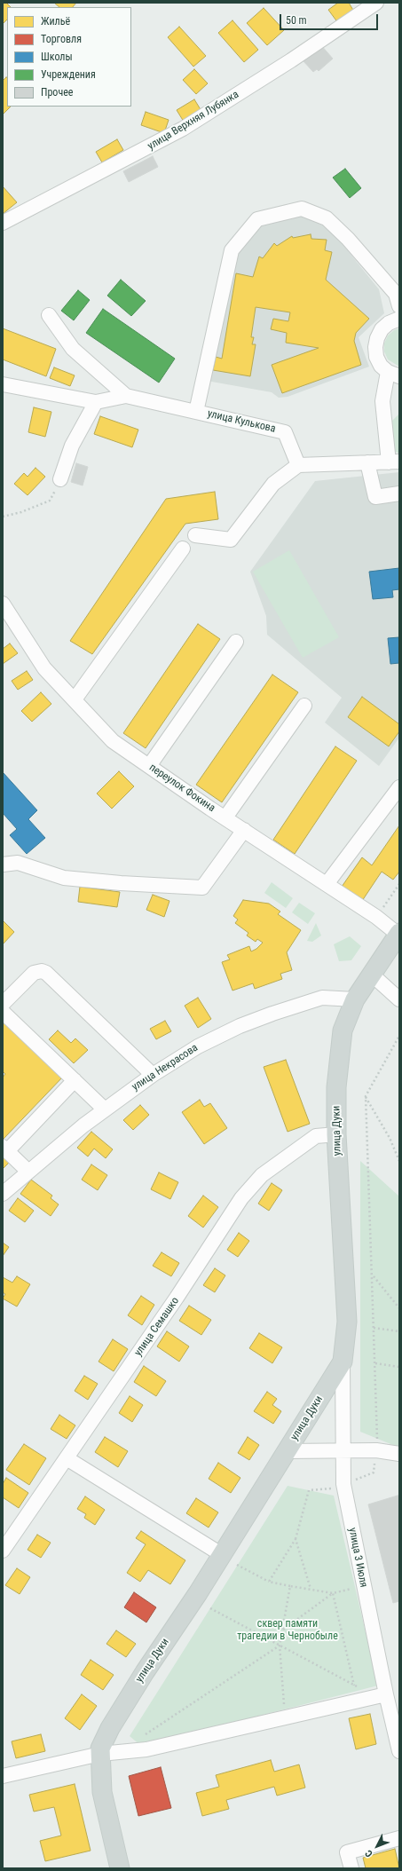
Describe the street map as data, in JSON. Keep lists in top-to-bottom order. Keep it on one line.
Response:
{"streets":{"main road":["улица Дуки"],"street":["улица Верхняя Лубянка","улица Кулькова","переулок Фокина","улица Некрасова","улица Семашко","улица 3 Июля"]},"crossings":[["переулок Фокина","улица Дуки"],["улица Некрасова","улица Дуки"],["улица Дуки","улица Семашко"],["улица Дуки","улица 3 Июля"]],"parks":["сквер памяти трагедии в Чернобыле"],"legend":["Жильё","Торговля","Школы","Учреждения","Прочее"],"scale_bar":"50 m","north":"bottom left"}
